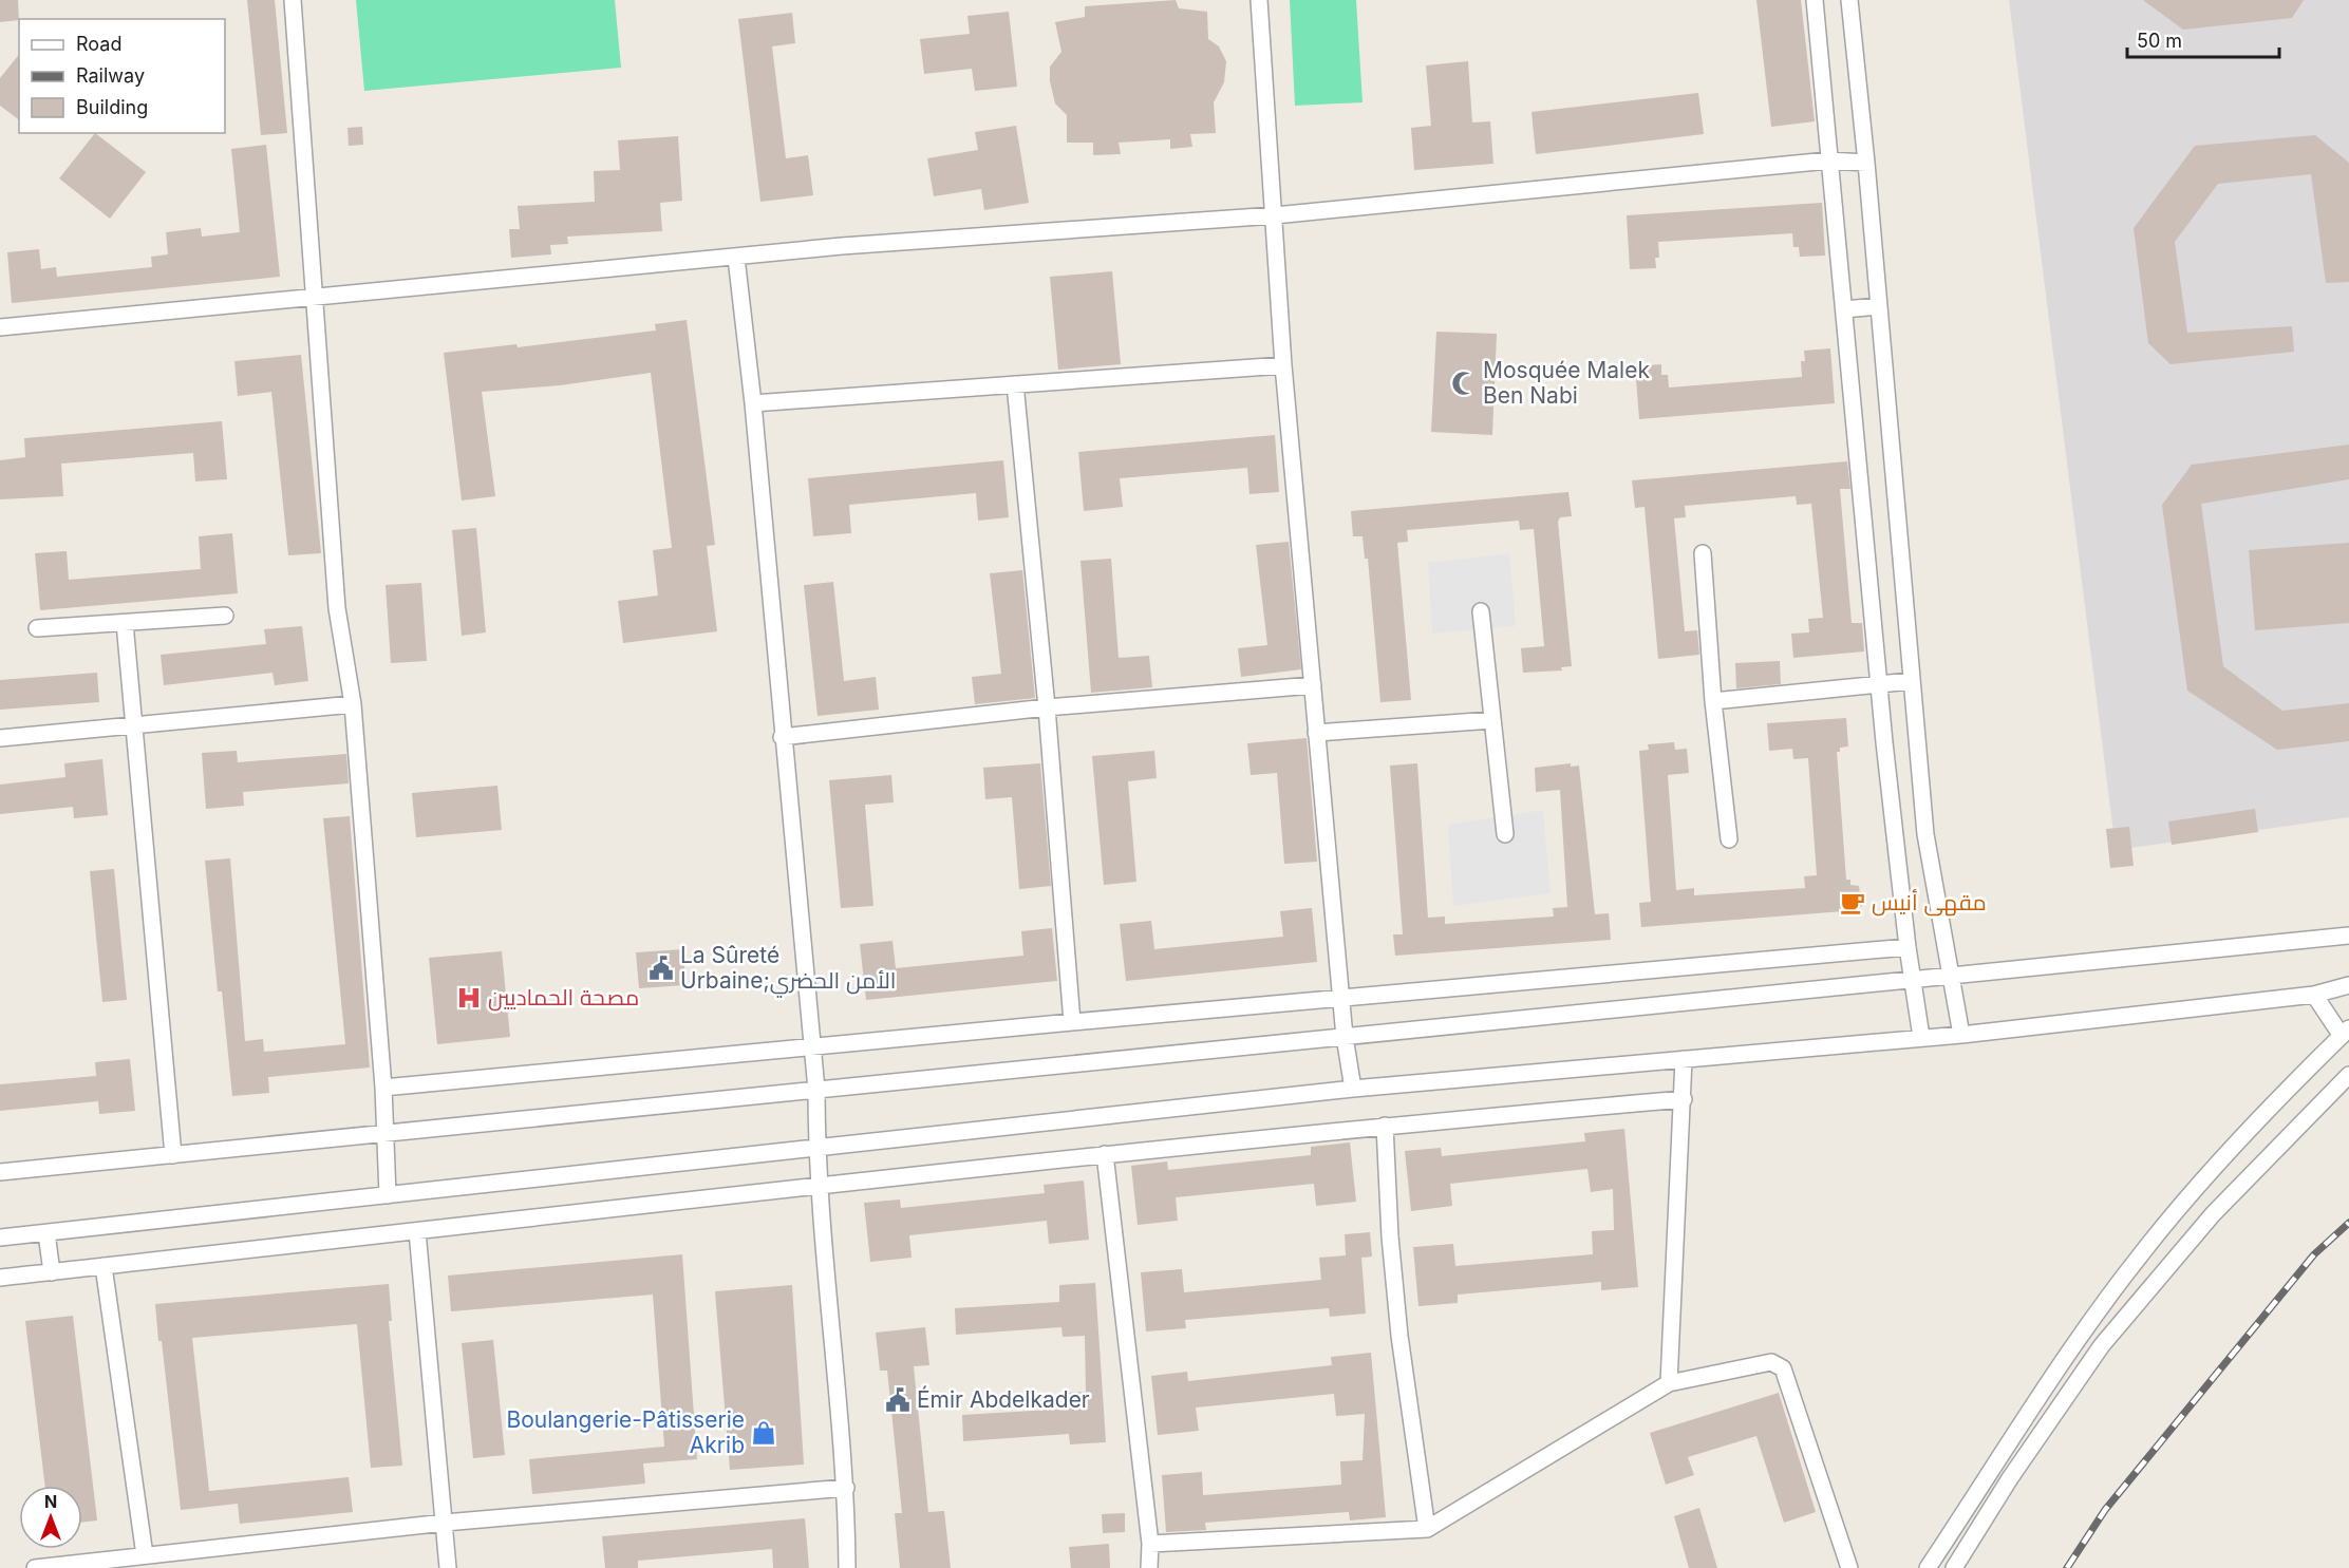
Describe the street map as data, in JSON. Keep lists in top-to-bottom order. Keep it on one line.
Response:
{"places":{"mosque":["Mosquée Malek Ben Nabi"],"cafe":["مقهى أنيس"],"public building":["La Sûreté Urbaine;الأمن الحضري","Émir Abdelkader"],"hospital":["مصحة الحماديين"],"shop":["Boulangerie-Pâtisserie Akrib"]},"legend":["Road","Railway","Building"],"scale_bar":"50 m","north":"top"}
